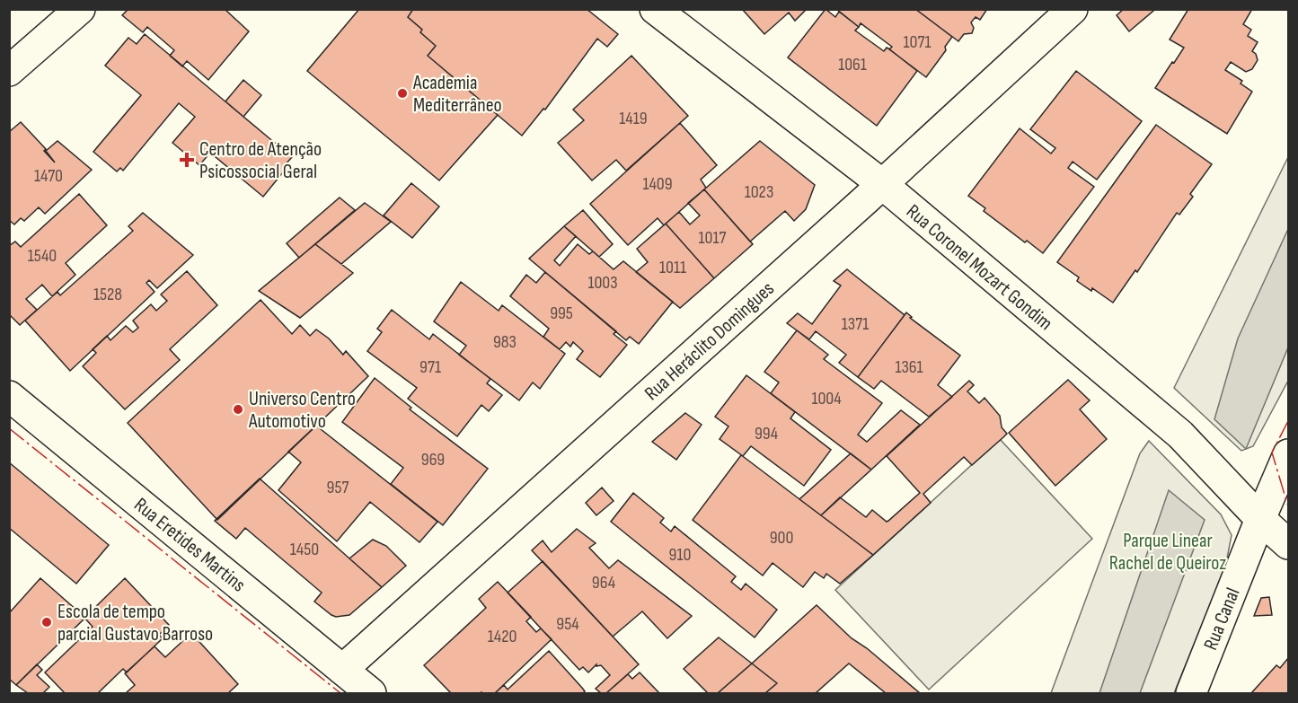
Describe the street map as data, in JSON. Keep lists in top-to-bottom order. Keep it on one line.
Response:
{"streets":{"street":["Rua Coronel Mozart Gondim","Rua Heráclito Domingues","Rua Eretides Martins","Rua Canal"]},"crossings":[["Rua Coronel Mozart Gondim","Rua Heráclito Domingues"],["Rua Coronel Mozart Gondim","Rua Canal"],["Rua Heráclito Domingues","Rua Eretides Martins"]],"parks":["Parque Linear Rachel de Queiroz"],"places":{"other":["Academia Mediterrâneo","Universo Centro Automotivo","Escola de tempo parcial Gustavo Barroso"],"health":["Centro de Atenção Psicossocial Geral"]},"house_numbers":["1071","1061","1419","1470","1409","1023","1017","1540","1011","1003","1528","995","1371","983","971","1361","1004","994","969","957","900","1450","910","964","954","1420"]}
